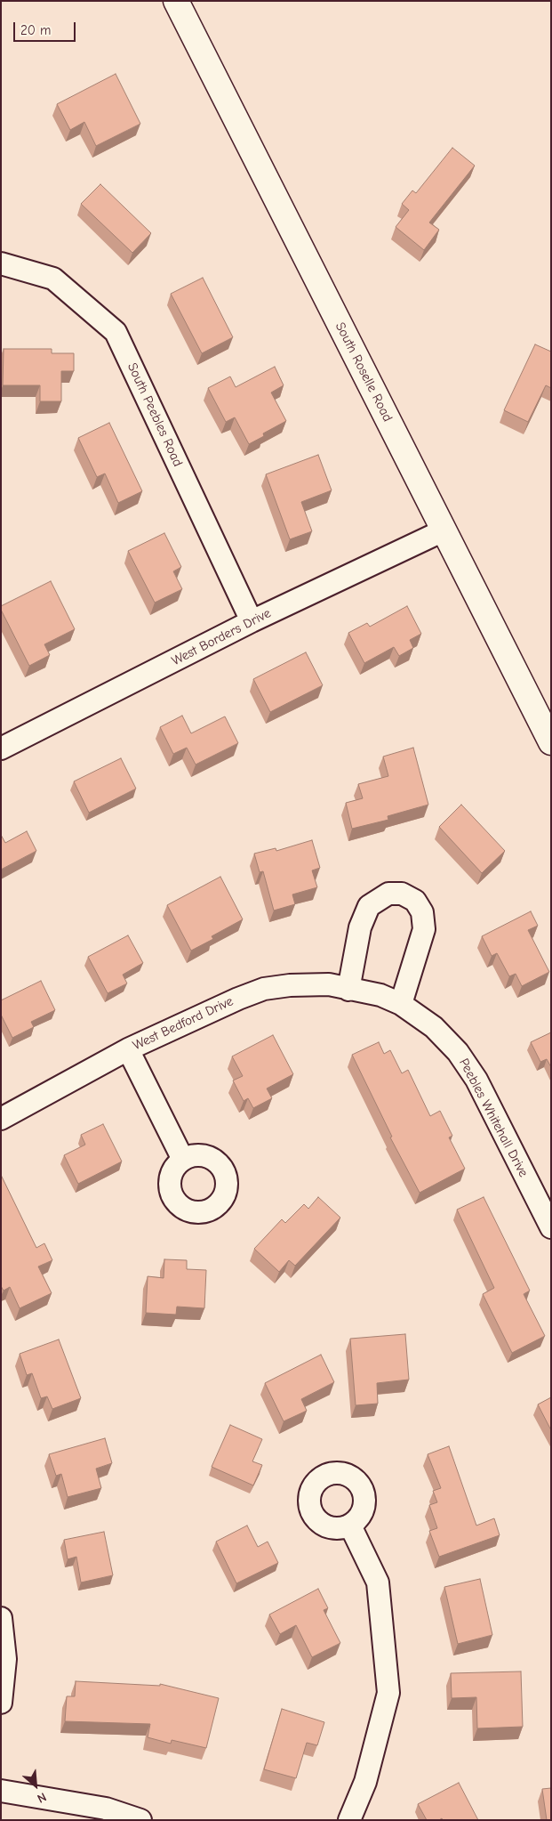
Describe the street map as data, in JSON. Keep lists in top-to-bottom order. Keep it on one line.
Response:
{"streets":{"main road":["South Roselle Road"],"street":["South Peebles Road","West Borders Drive","West Bedford Drive","Peebles Whitehall Drive"]},"crossings":[["South Roselle Road","West Borders Drive"],["South Peebles Road","West Borders Drive"],["West Bedford Drive","Peebles Whitehall Drive"]],"scale_bar":"20 m","north":"bottom right"}
